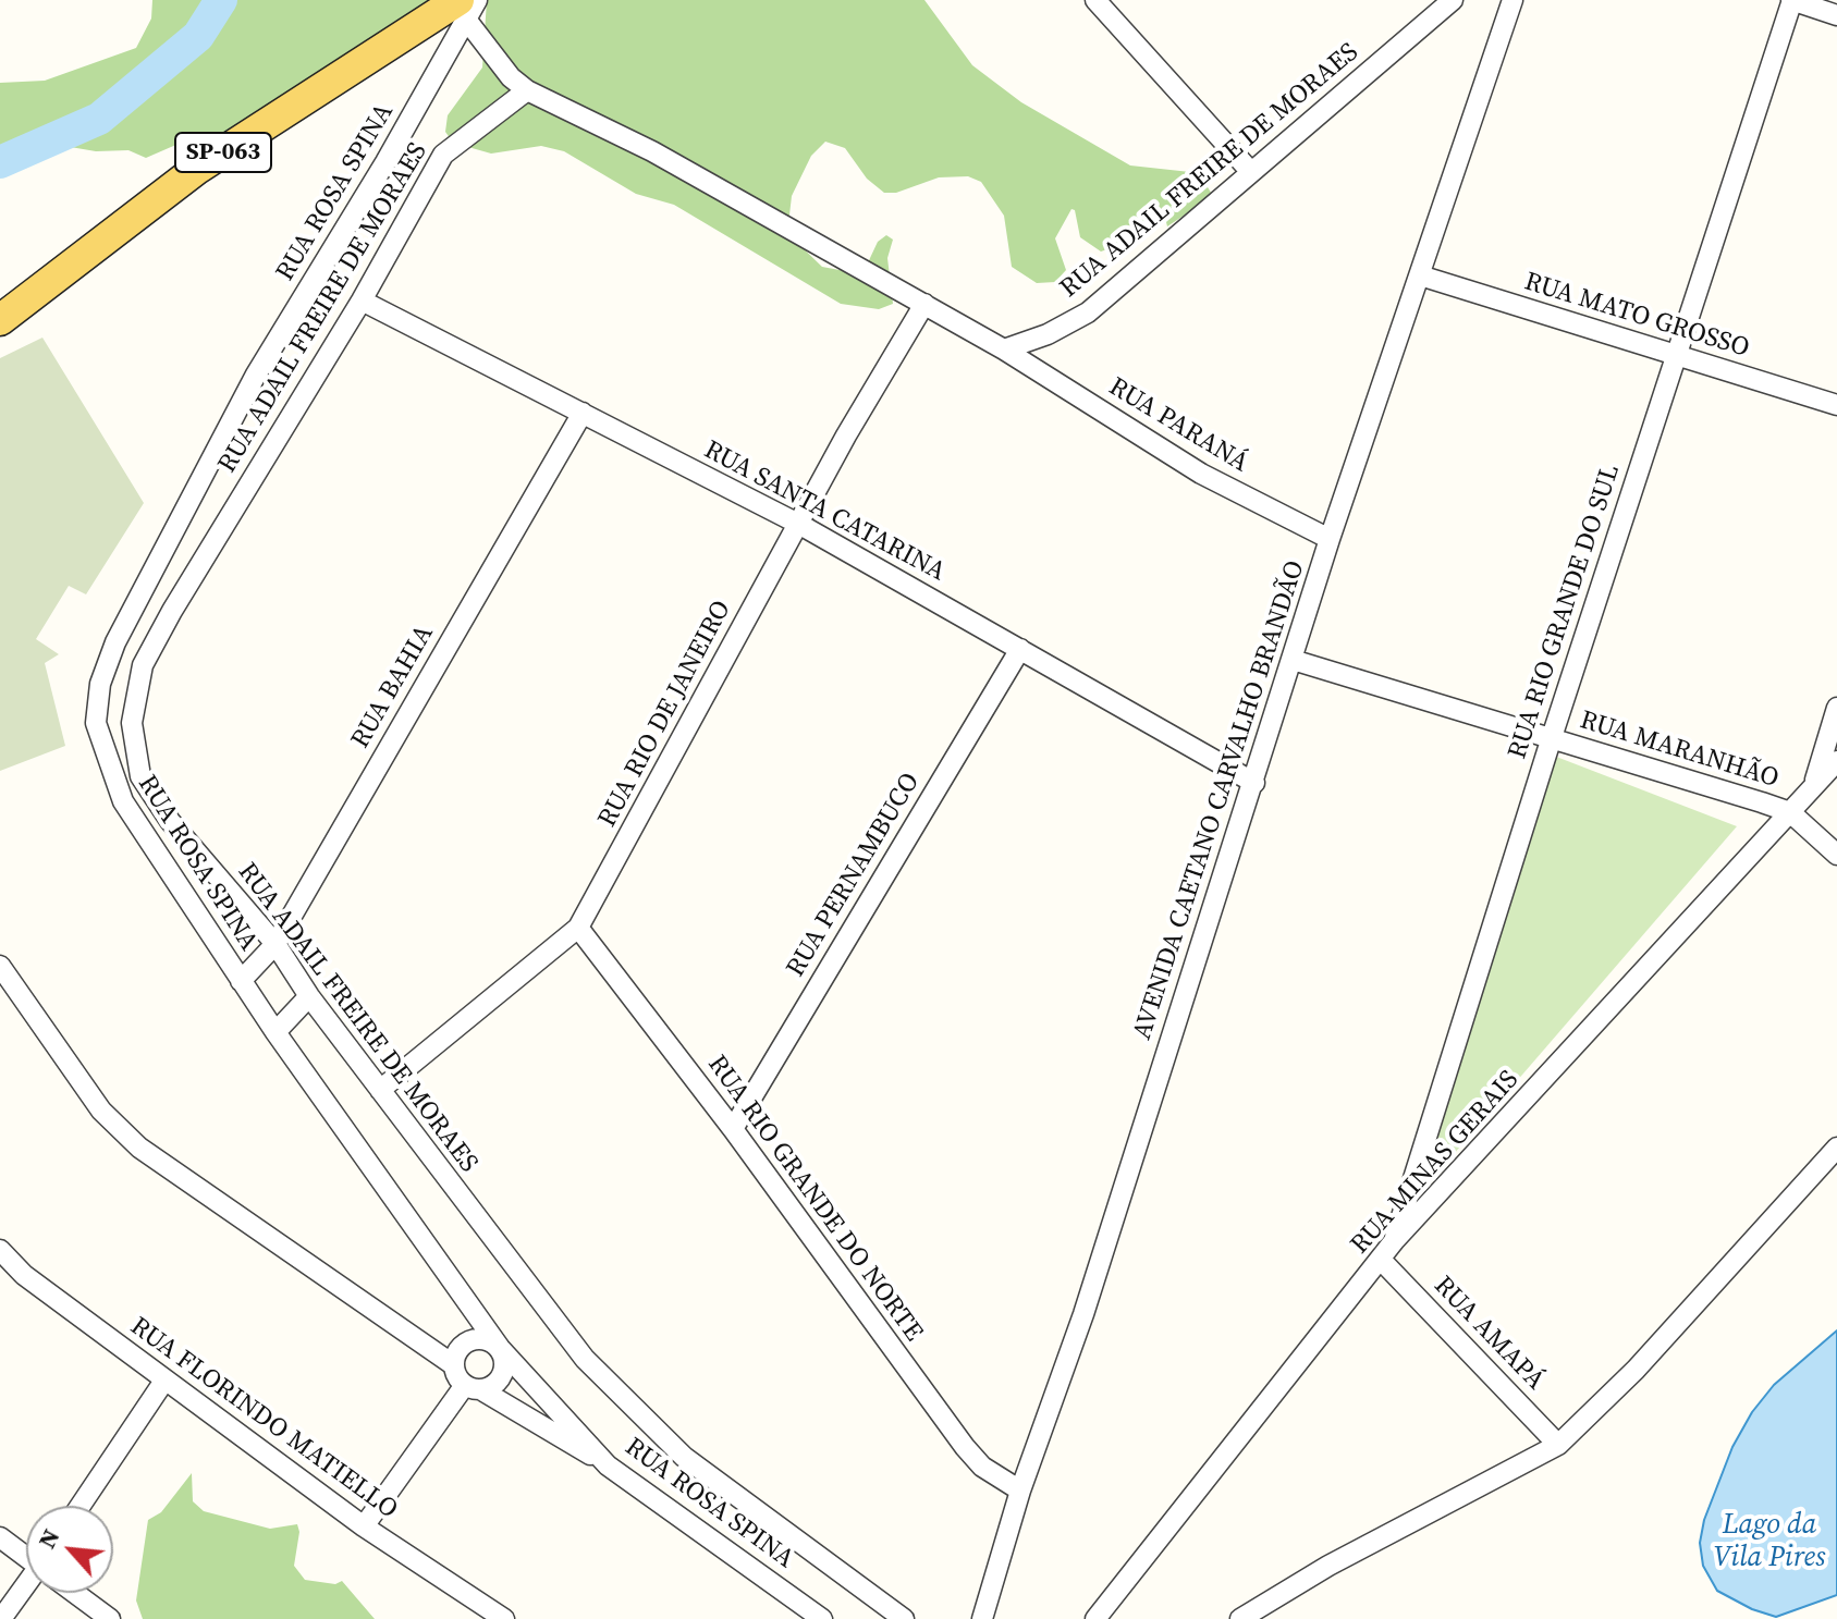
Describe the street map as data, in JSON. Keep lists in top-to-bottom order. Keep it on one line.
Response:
{"streets":{"main road":["SP-063"],"street":["RUA ADAIL FREIRE DE MORAES","RUA ROSA SPINA","RUA MATO GROSSO","RUA PARANÁ","RUA SANTA CATARINA","RUA RIO GRANDE DO SUL","RUA BAHIA","RUA RIO DE JANEIRO","RUA MARANHÃO","AVENIDA CAETANO CARVALHO BRANDÃO","RUA PERNAMBUCO","RUA MINAS GERAIS","RUA RIO GRANDE DO NORTE","RUA AMAPÁ","RUA FLORINDO MATIELLO"]},"crossings":[["SP-063","RUA ROSA SPINA"],["RUA ADAIL FREIRE DE MORAES","RUA PARANÁ"],["RUA ADAIL FREIRE DE MORAES","RUA SANTA CATARINA"],["RUA ADAIL FREIRE DE MORAES","RUA BAHIA"],["RUA ADAIL FREIRE DE MORAES","RUA RIO DE JANEIRO"],["RUA ROSA SPINA","RUA BAHIA"],["RUA MATO GROSSO","RUA RIO GRANDE DO SUL"],["RUA MATO GROSSO","AVENIDA CAETANO CARVALHO BRANDÃO"],["RUA PARANÁ","AVENIDA CAETANO CARVALHO BRANDÃO"],["RUA SANTA CATARINA","RUA BAHIA"],["RUA SANTA CATARINA","RUA RIO DE JANEIRO"],["RUA SANTA CATARINA","AVENIDA CAETANO CARVALHO BRANDÃO"],["RUA SANTA CATARINA","RUA PERNAMBUCO"],["RUA RIO GRANDE DO SUL","RUA MARANHÃO"],["RUA RIO GRANDE DO SUL","RUA MINAS GERAIS"],["RUA RIO DE JANEIRO","RUA RIO GRANDE DO NORTE"],["RUA MARANHÃO","AVENIDA CAETANO CARVALHO BRANDÃO"],["RUA MARANHÃO","RUA MINAS GERAIS"],["AVENIDA CAETANO CARVALHO BRANDÃO","RUA RIO GRANDE DO NORTE"],["RUA PERNAMBUCO","RUA RIO GRANDE DO NORTE"],["RUA MINAS GERAIS","RUA AMAPÁ"]],"water":["Lago da Vila Pires"],"north":"top left"}
